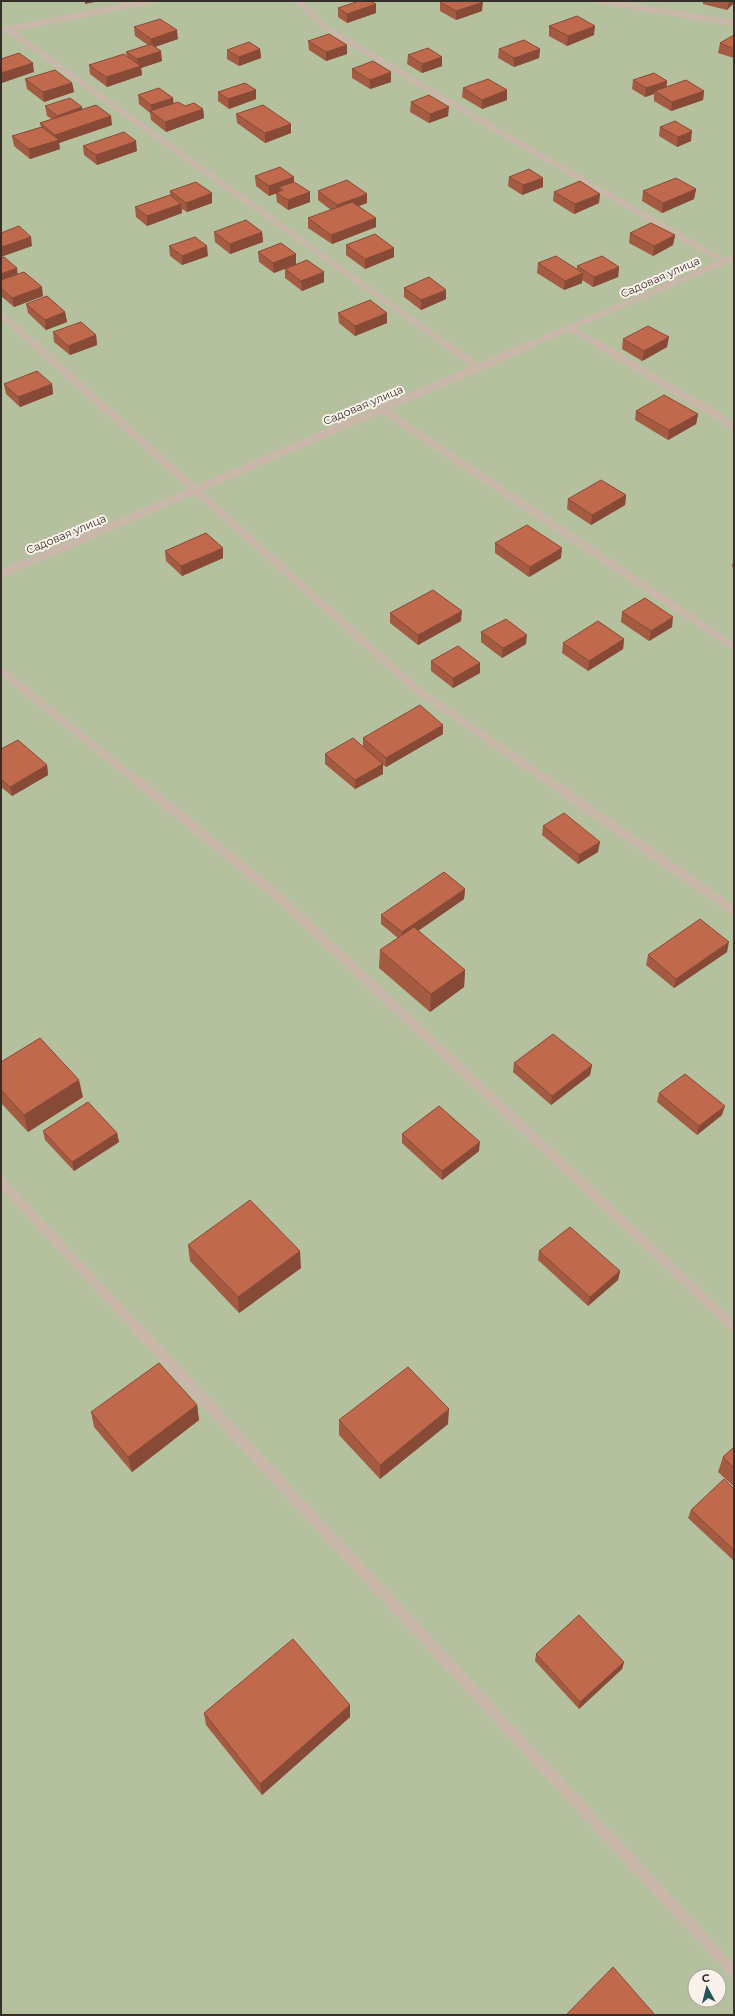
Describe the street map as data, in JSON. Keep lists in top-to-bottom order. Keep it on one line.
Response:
{"streets":{"street":["Садовая улица"]},"north":"top"}
